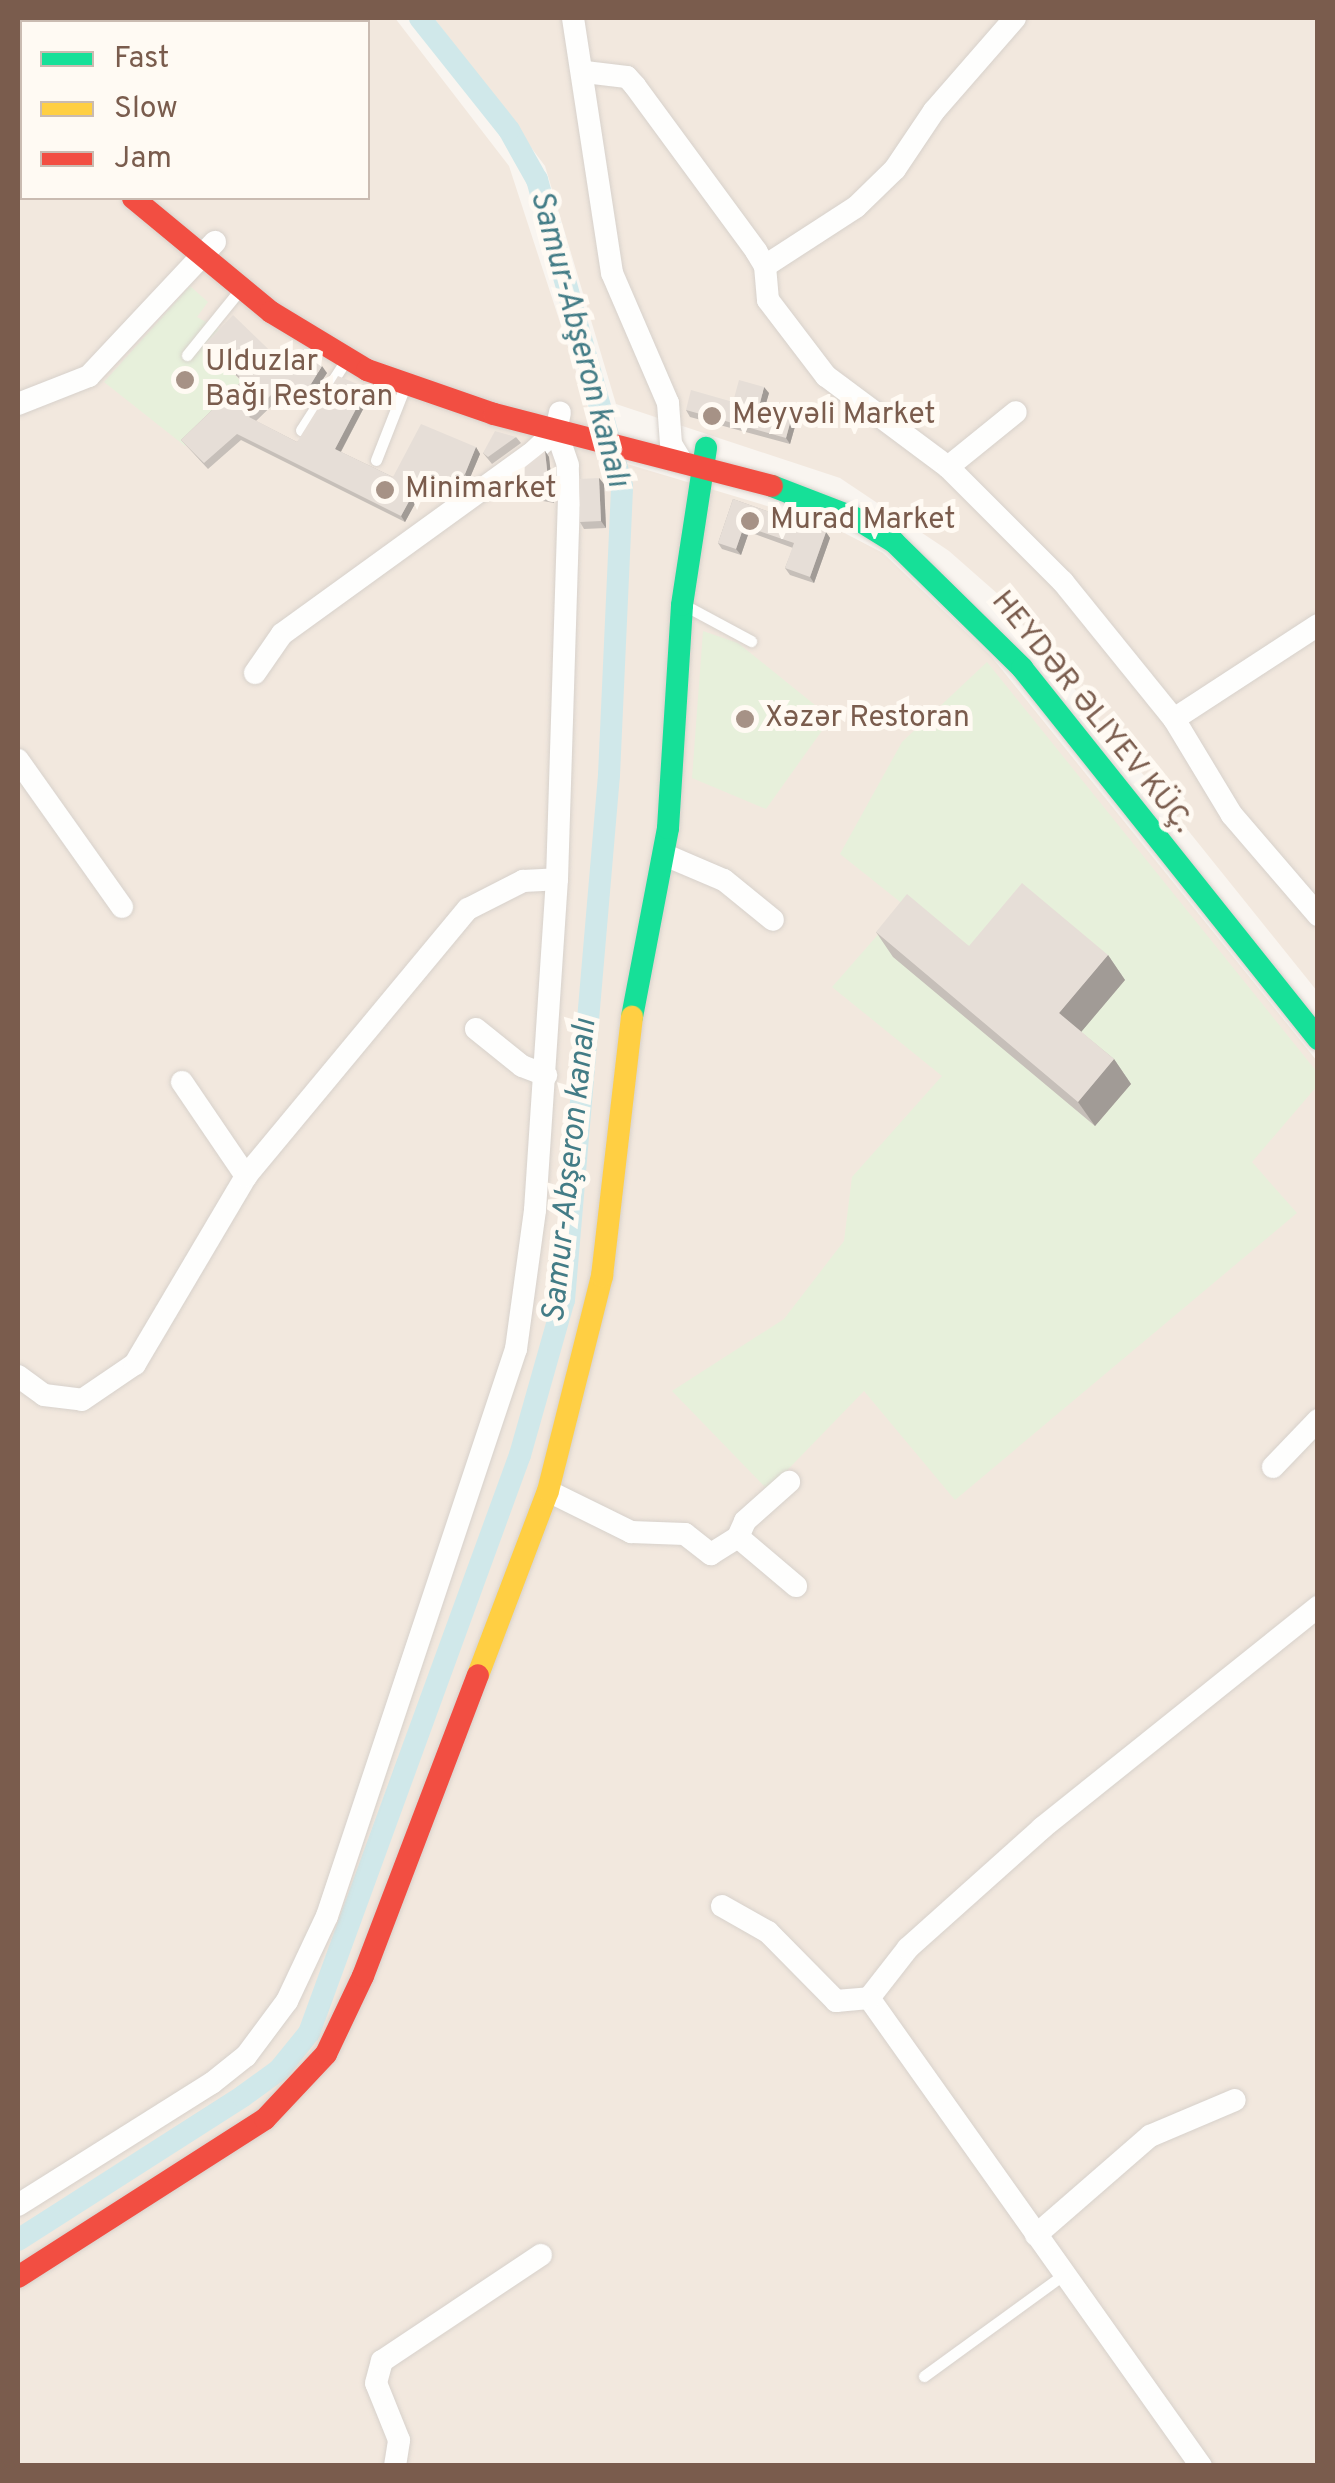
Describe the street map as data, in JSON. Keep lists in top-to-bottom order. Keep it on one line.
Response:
{"streets":{"main road":["HEYDƏR ƏLIYEV KÜÇ."]},"water":["Samur-Abşeron kanalı"],"places":["Ulduzlar Bağı Restoran","Meyvəli Market","Minimarket","Murad Market","Xəzər Restoran"],"legend":["Fast","Slow","Jam"]}
